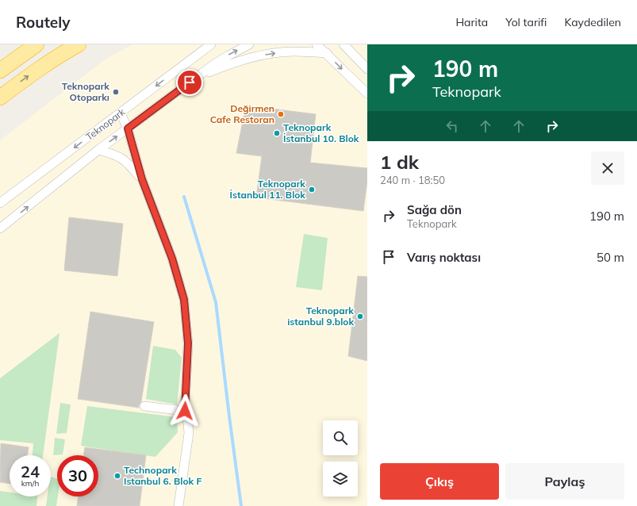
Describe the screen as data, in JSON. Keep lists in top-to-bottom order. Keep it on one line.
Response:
{"streets":{"street":["Teknopark"]},"places":["Teknopark Otoparkı","Değirmen Cafe Restoran","Teknopark İstanbul 10. Blok","Teknopark İstanbul 11. Blok","Teknopark istanbul 9.blok","Technopark Istanbul 6. Blok F"],"page":{"header":"Routely","nav":["Harita","Yol tarifi","Kaydedilen"],"turn":["190 m","Teknopark"],"heading":["1 dk","240 m · 18:50"],"list":[{"name":"Sağa dön","note":"Teknopark","value":"190 m"},{"name":"Varış noktası","value":"50 m"}],"speed":"24 km/h","limit":"30","buttons":["Çıkış","Paylaş"]}}
